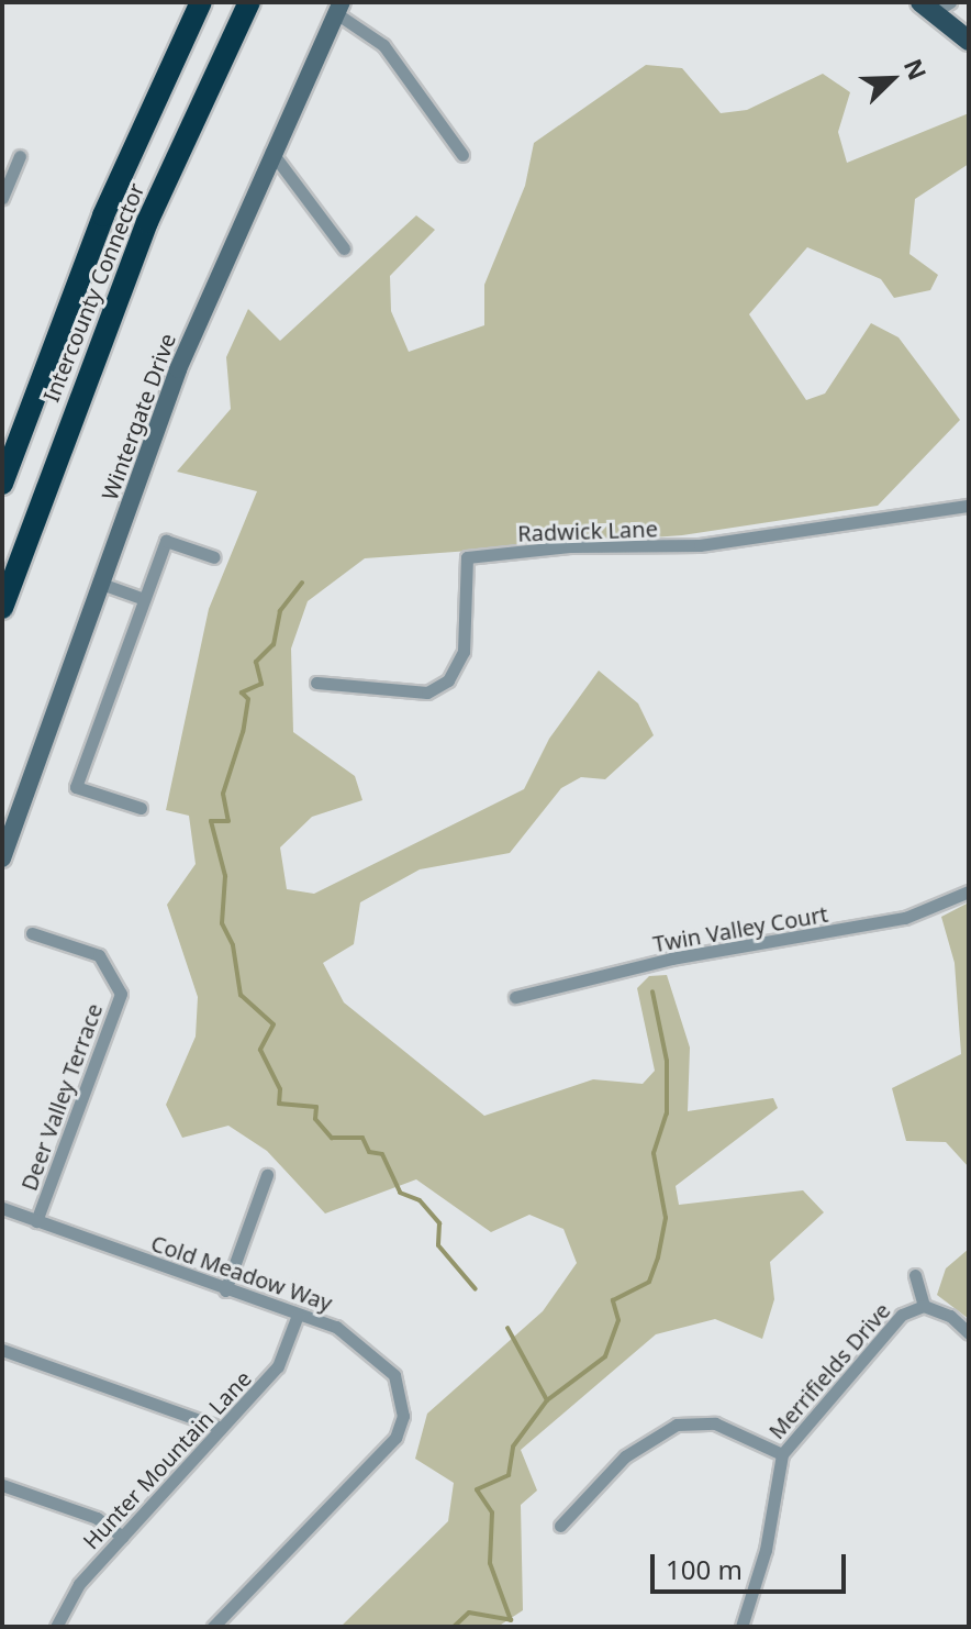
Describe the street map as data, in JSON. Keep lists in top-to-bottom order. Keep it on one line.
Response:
{"streets":{"highway":["Intercounty Connector"],"street":["Wintergate Drive","Radwick Lane","Twin Valley Court","Deer Valley Terrace","Cold Meadow Way","Merrifields Drive","Hunter Mountain Lane"]},"crossings":[["Deer Valley Terrace","Cold Meadow Way"],["Cold Meadow Way","Hunter Mountain Lane"]],"scale_bar":"100 m","north":"top right"}
